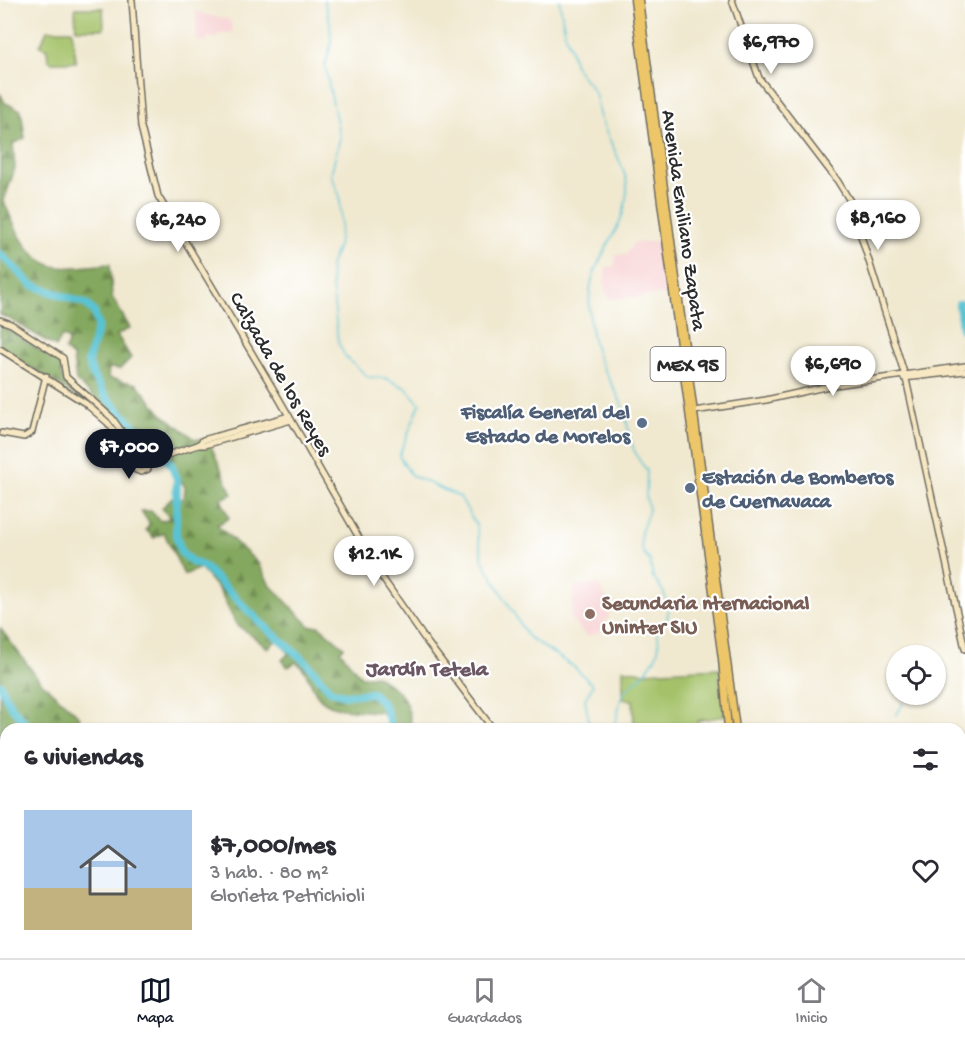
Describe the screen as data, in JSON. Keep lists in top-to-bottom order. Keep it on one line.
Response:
{"streets":{"main road":["Avenida Emiliano Zapata","MEX 95"],"street":["Calzada de los Reyes"]},"districts":["Jardín Tetela"],"places":["Fiscalía General del Estado de Morelos","Estación de Bomberos de Cuernavaca","Secundaria nternacional Uninter SIU"],"page":{"price":["$6,970","$8,160","$6,240","$6,690","$7,000","$12.1K"],"heading":"6 viviendas","list":[{"name":"$7,000/mes","note":"3 hab. · 80 m² · Glorieta Petrichioli"}],"tabs":["Mapa","Guardados","Inicio"]}}
